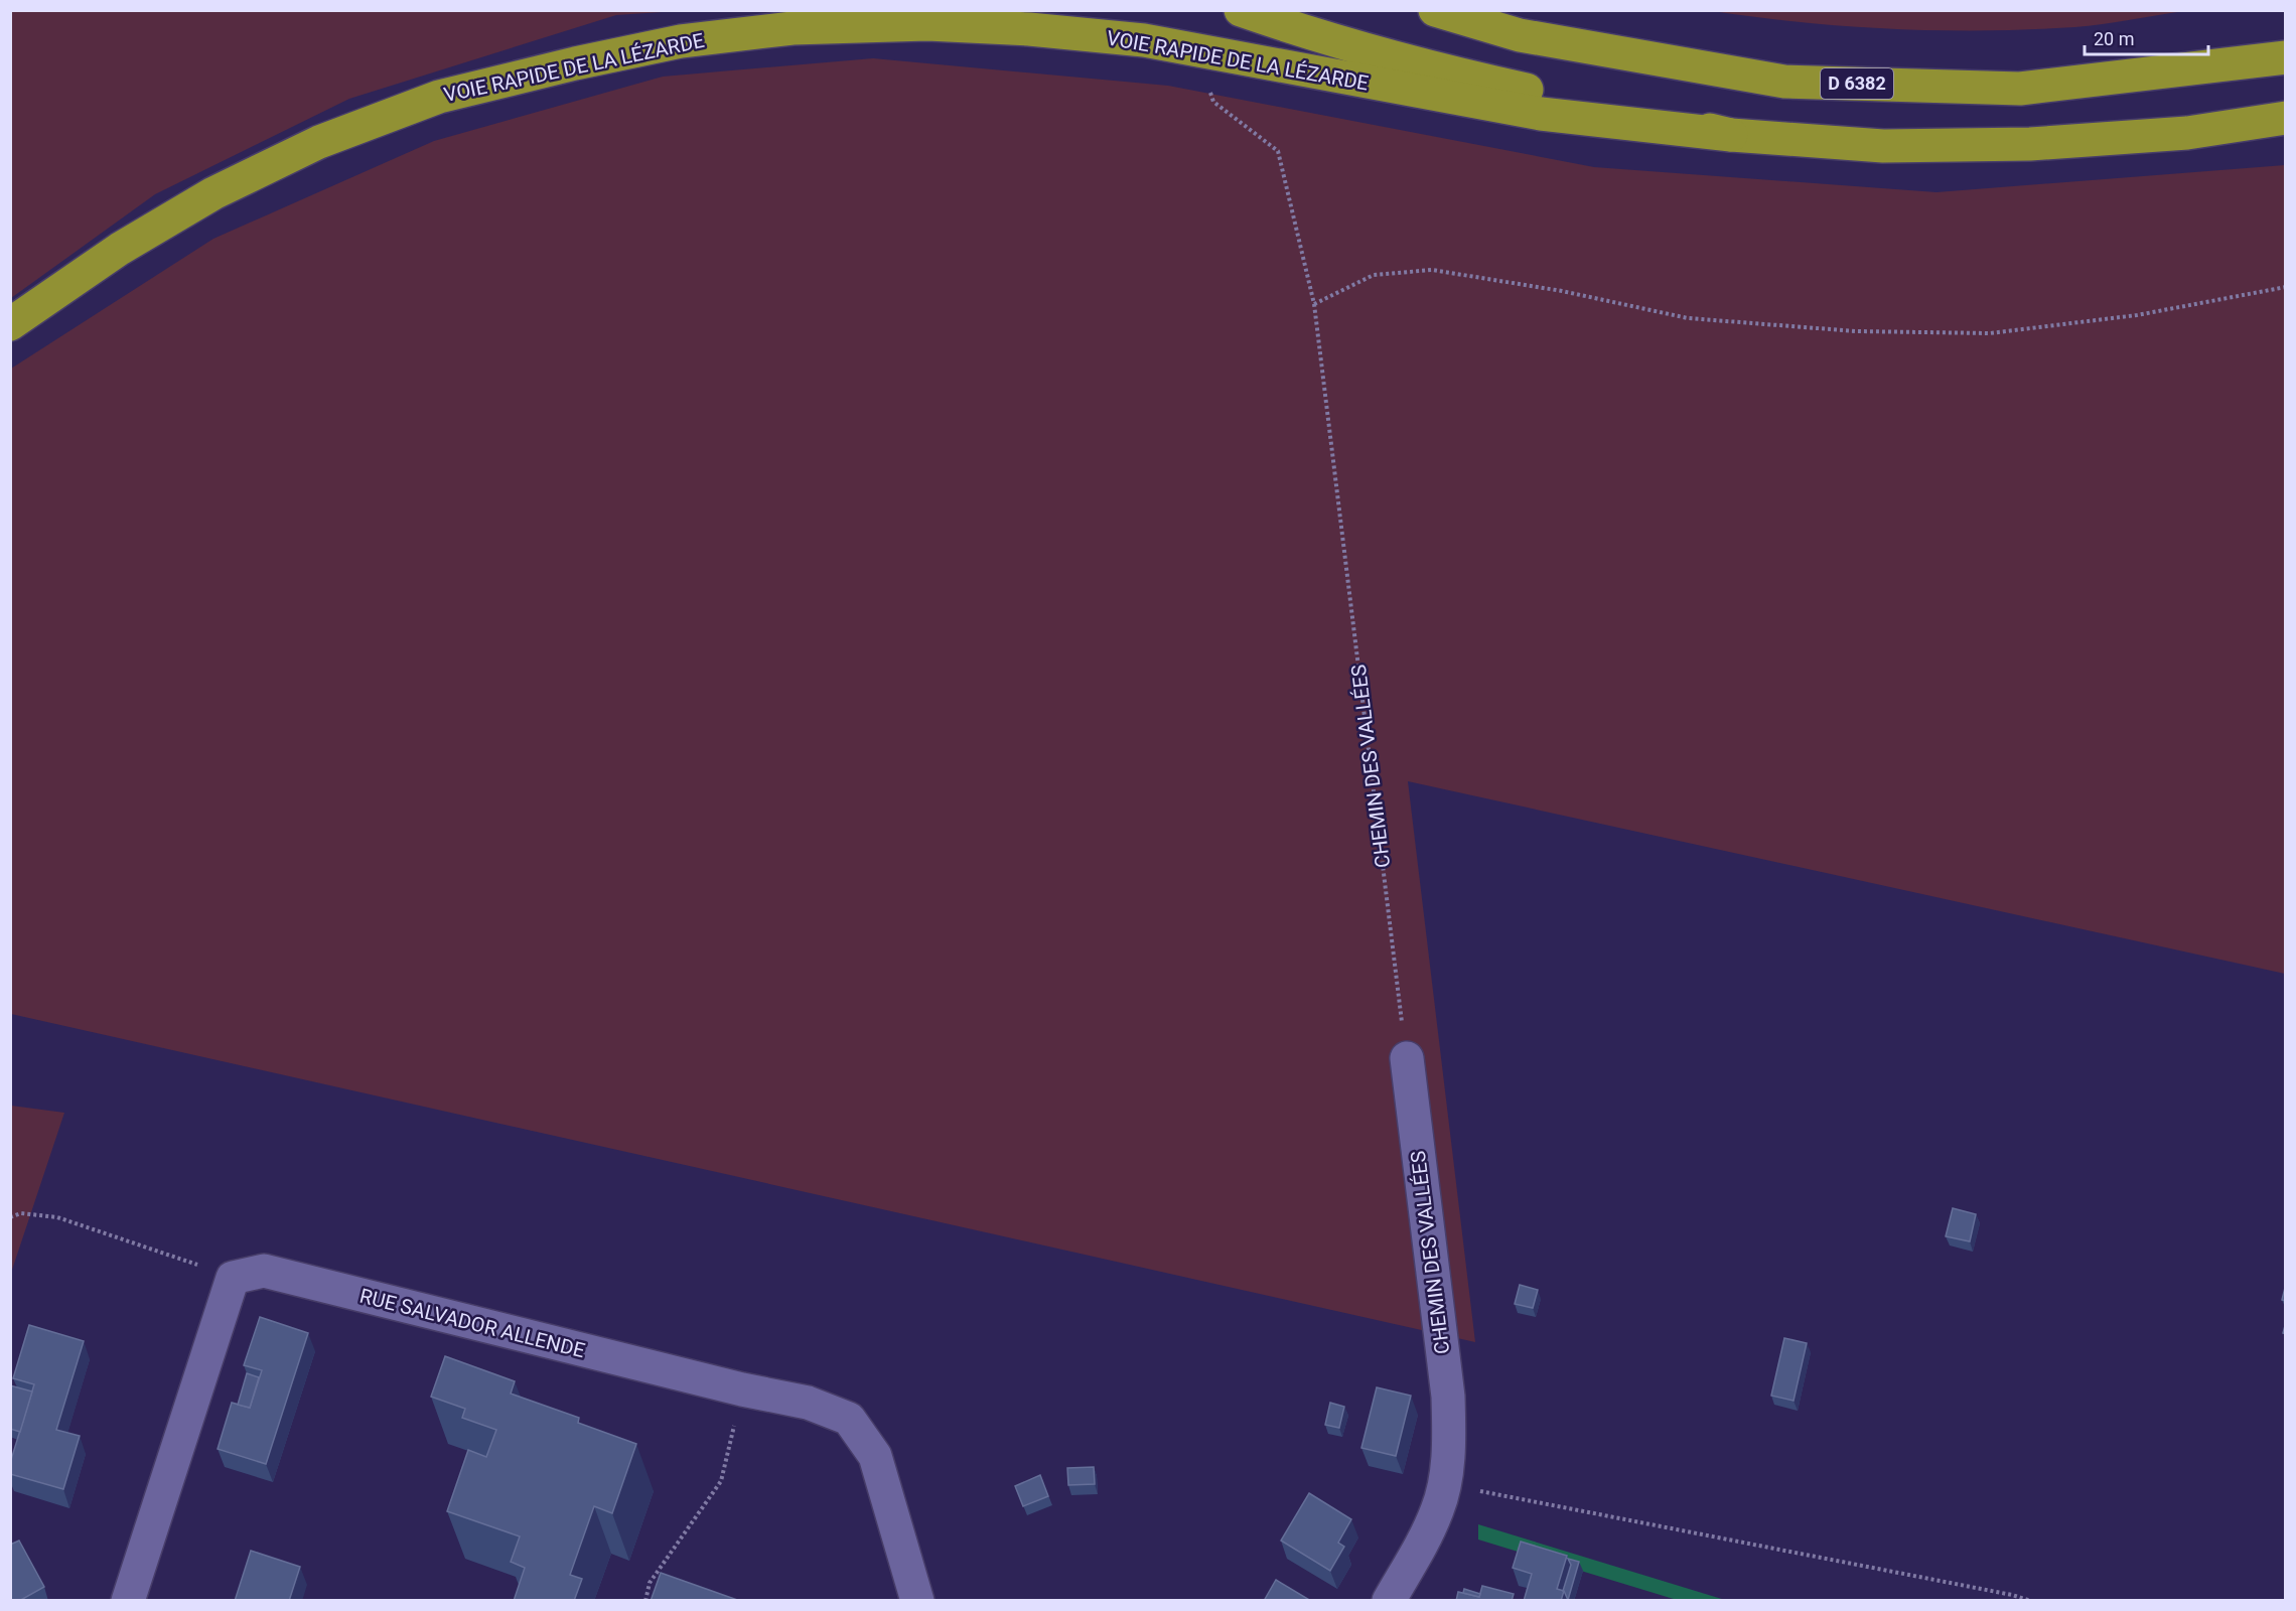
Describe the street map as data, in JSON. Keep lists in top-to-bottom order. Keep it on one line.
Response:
{"streets":{"highway":["VOIE RAPIDE DE LA LÉZARDE","D 6382"],"street":["CHEMIN DES VALLÉES","RUE SALVADOR ALLENDE"]},"scale_bar":"20 m"}
